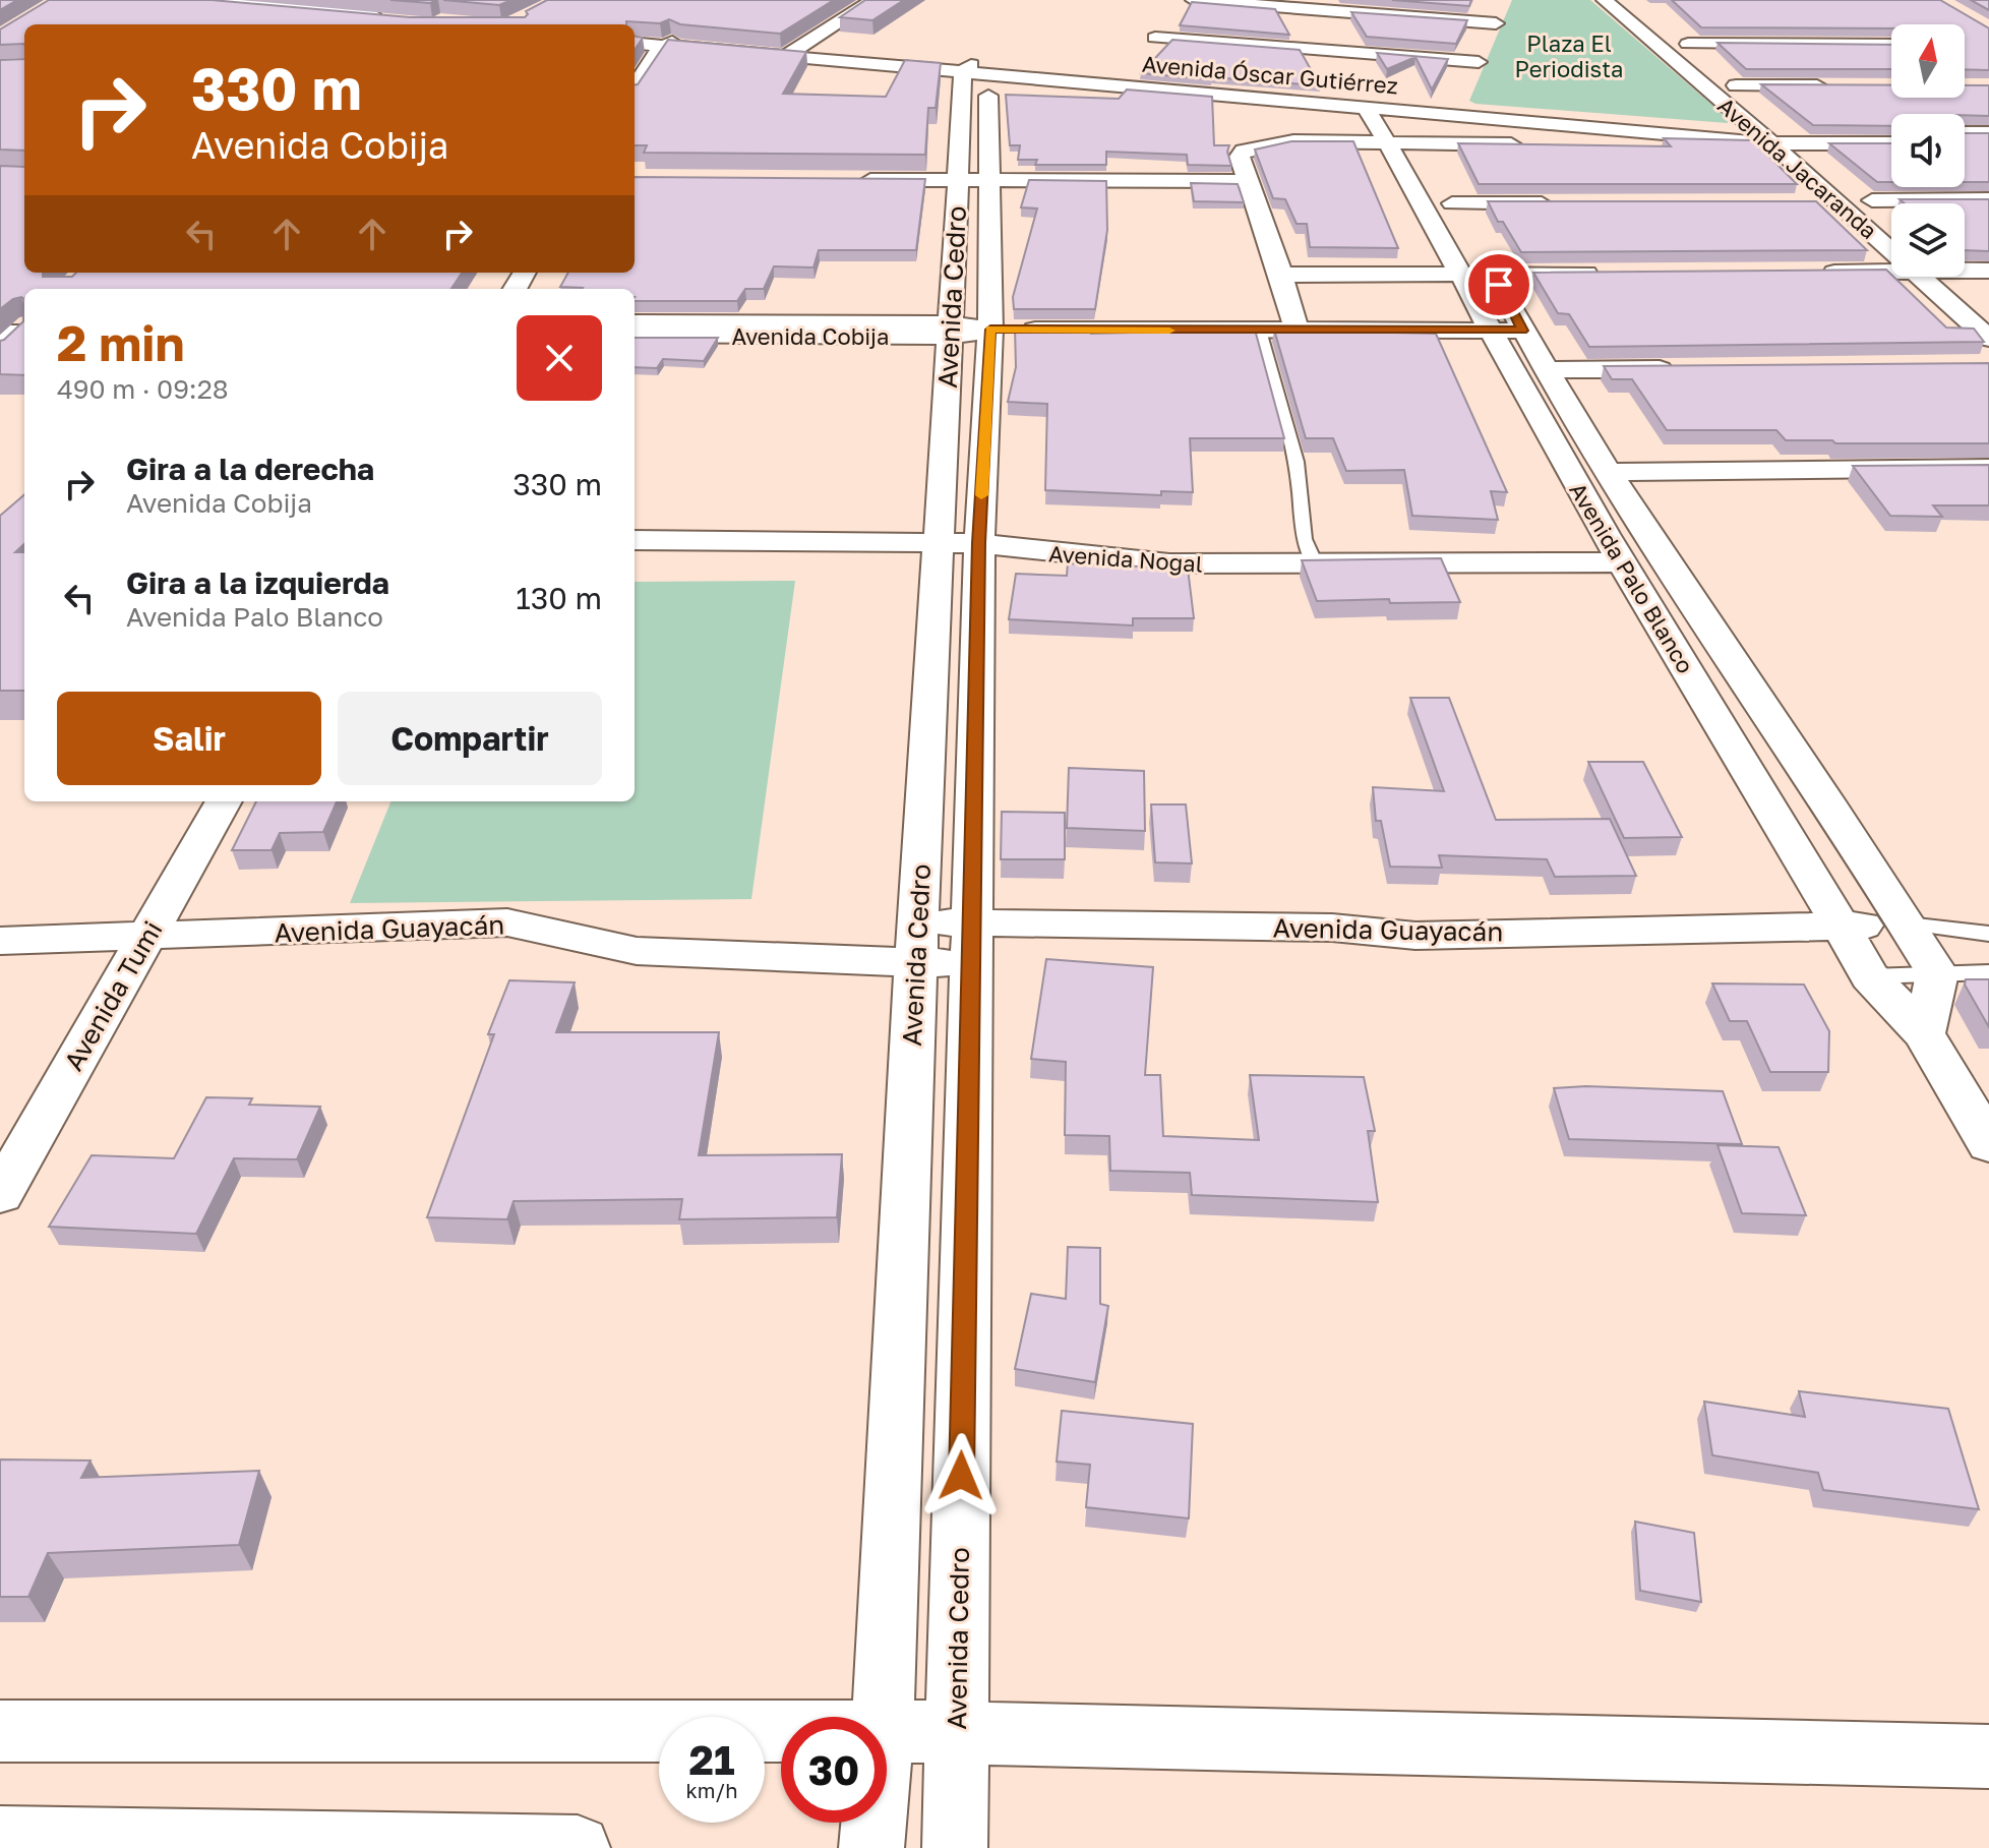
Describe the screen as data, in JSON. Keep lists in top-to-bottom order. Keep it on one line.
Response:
{"streets":{"street":["Avenida Óscar Gutiérrez","Avenida Jacaranda","Avenida Cedro","Avenida Cobija","Avenida Nogal","Avenida Palo Blanco","Avenida Guayacán","Avenida Tumi"]},"crossings":[["Avenida Óscar Gutiérrez","Avenida Jacaranda"],["Avenida Óscar Gutiérrez","Avenida Cedro"],["Avenida Óscar Gutiérrez","Avenida Palo Blanco"],["Avenida Cedro","Avenida Cobija"],["Avenida Cedro","Avenida Nogal"],["Avenida Cedro","Avenida Guayacán"],["Avenida Cobija","Avenida Palo Blanco"],["Avenida Nogal","Avenida Palo Blanco"],["Avenida Palo Blanco","Avenida Guayacán"],["Avenida Guayacán","Avenida Tumi"]],"parks":["Plaza El Periodista"],"north":"top","page":{"turn":["330 m","Avenida Cobija"],"heading":["2 min","490 m · 09:28"],"list":[{"name":"Gira a la derecha","note":"Avenida Cobija","value":"330 m"},{"name":"Gira a la izquierda","note":"Avenida Palo Blanco","value":"130 m"}],"buttons":["Salir","Compartir"],"speed":"21 km/h","limit":"30"}}
